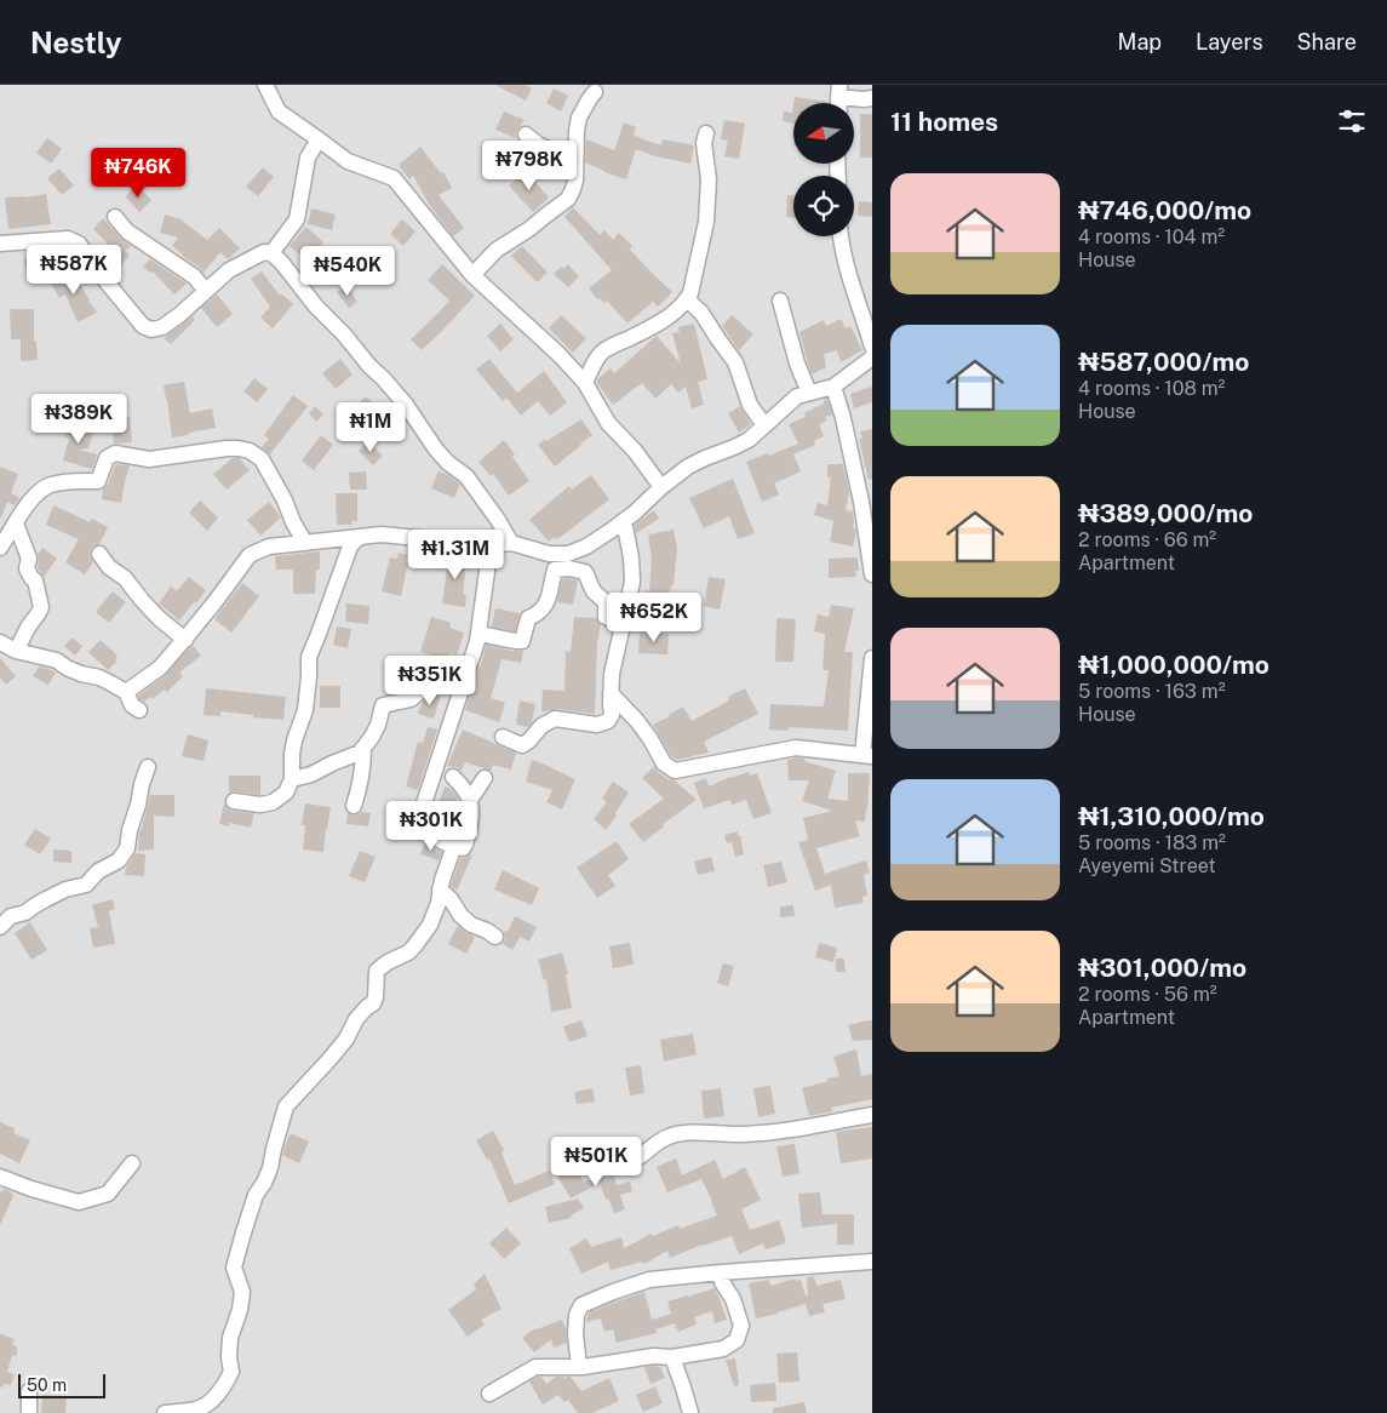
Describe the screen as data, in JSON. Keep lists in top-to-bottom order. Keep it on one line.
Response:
{"scale_bar":"50 m","north":"left","page":{"header":"Nestly","nav":["Map","Layers","Share"],"heading":"11 homes","price":["₦798K","₦746K","₦587K","₦540K","₦389K","₦1M","₦1.31M","₦652K","₦351K","₦301K","₦501K"],"list":[{"name":"₦746,000/mo","note":"4 rooms · 104 m² · House"},{"name":"₦587,000/mo","note":"4 rooms · 108 m² · House"},{"name":"₦389,000/mo","note":"2 rooms · 66 m² · Apartment"},{"name":"₦1,000,000/mo","note":"5 rooms · 163 m² · House"},{"name":"₦1,310,000/mo","note":"5 rooms · 183 m² · Ayeyemi Street"},{"name":"₦301,000/mo","note":"2 rooms · 56 m² · Apartment"}],"scale":"50 m"}}
